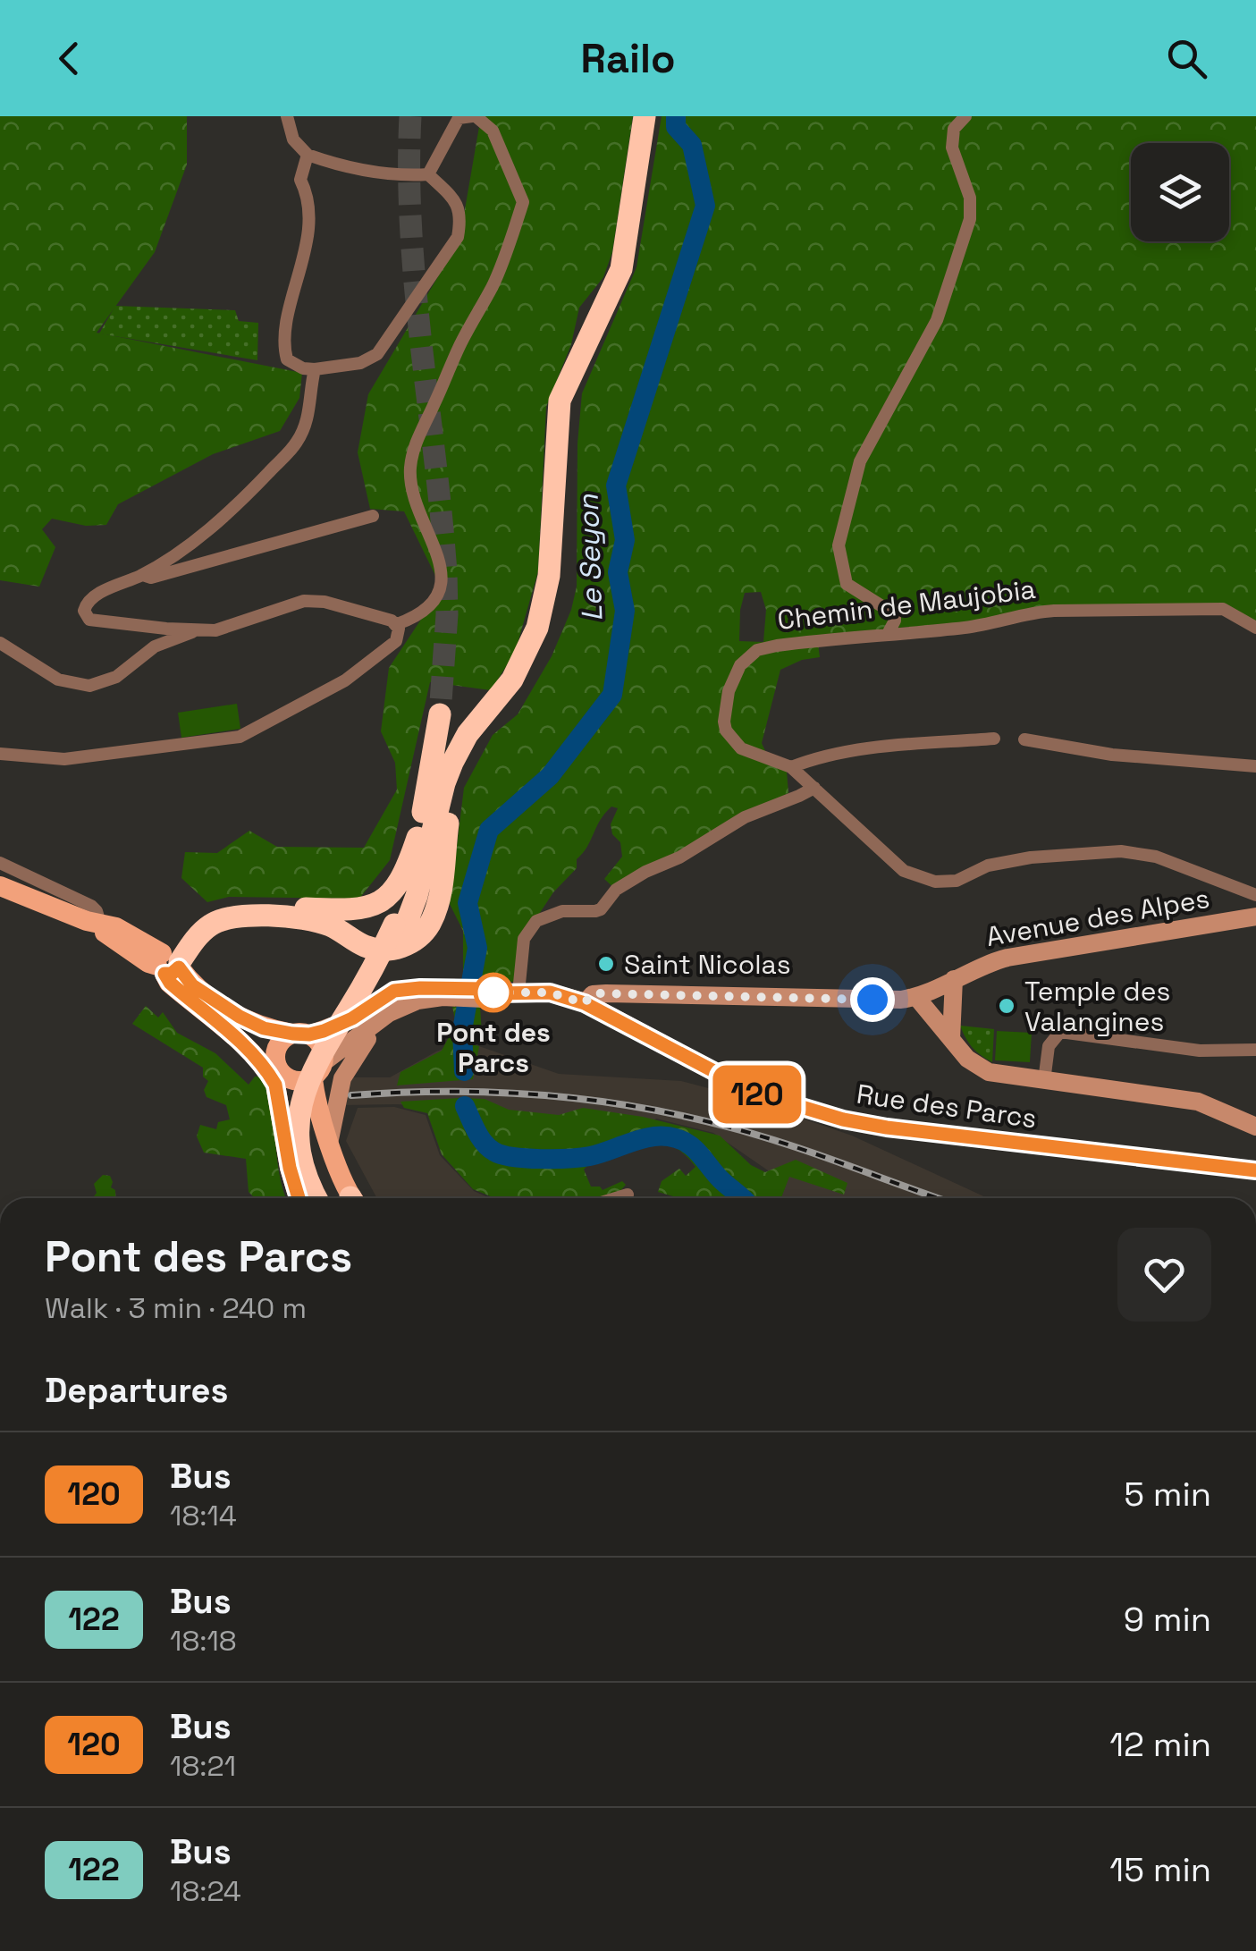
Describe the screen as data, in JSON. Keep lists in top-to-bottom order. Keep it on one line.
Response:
{"streets":{"main road":["Avenue des Alpes","Rue des Parcs"],"street":["Chemin de Maujobia"]},"crossings":[["Avenue des Alpes","Rue des Parcs"]],"water":["Le Seyon"],"places":["Saint Nicolas","Pont des Parcs","Temple des Valangines"],"lines":["bus line 120"],"page":{"header":"Railo","on_map":"120","heading":[["Pont des Parcs","Walk · 3 min · 240 m"],"Departures"],"list":[{"mark":"120","name":"Bus","note":"18:14","value":"5 min"},{"mark":"122","name":"Bus","note":"18:18","value":"9 min"},{"mark":"120","name":"Bus","note":"18:21","value":"12 min"},{"mark":"122","name":"Bus","note":"18:24","value":"15 min"}]}}
